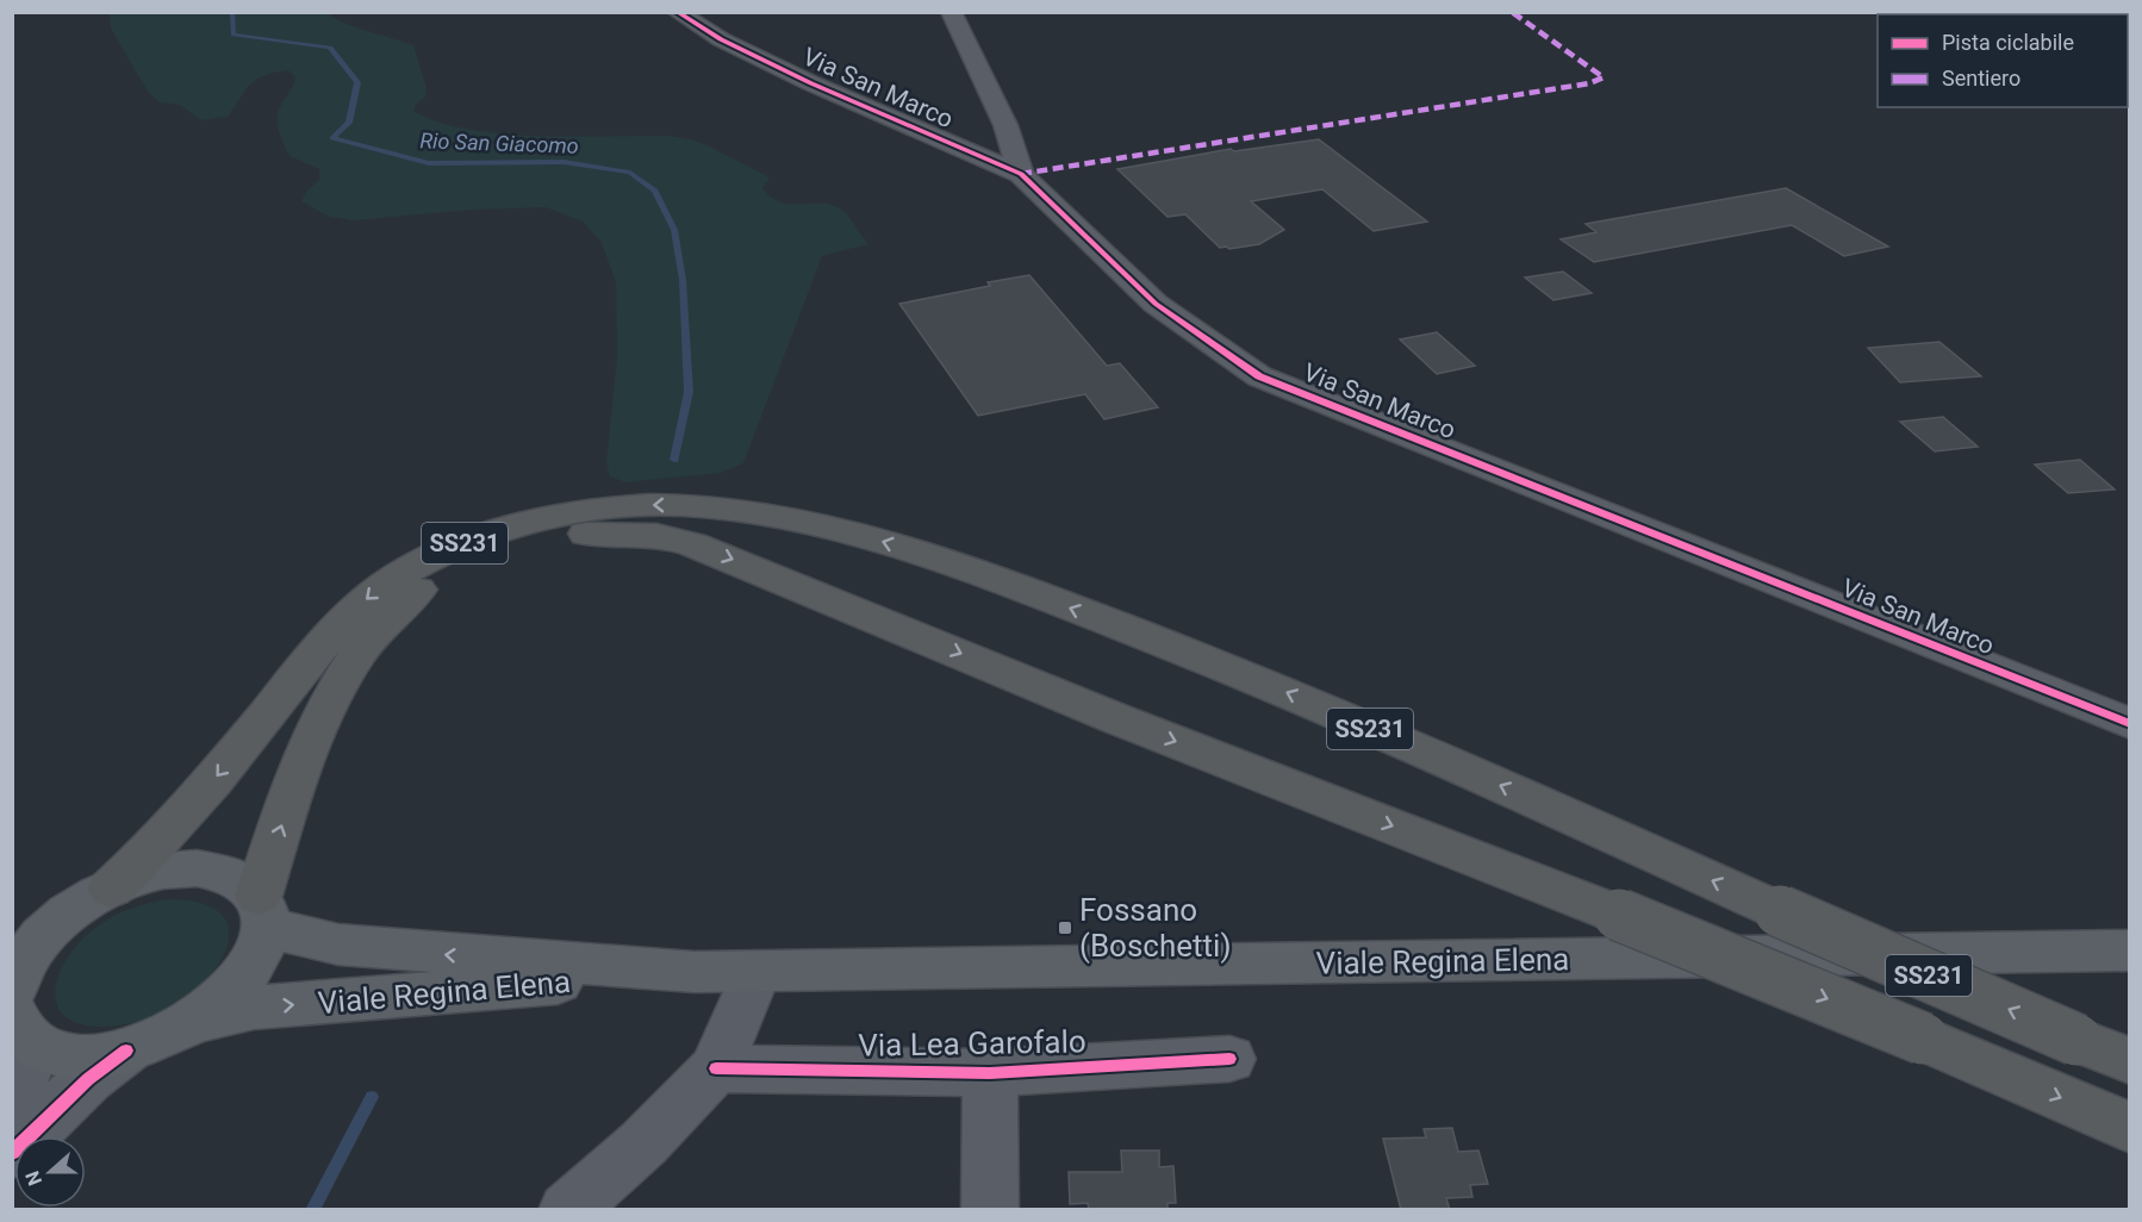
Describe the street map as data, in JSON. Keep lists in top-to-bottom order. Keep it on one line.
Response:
{"streets":{"highway":["SS231"],"main road":["Viale Regina Elena"],"street":["Via San Marco","Via Lea Garofalo"]},"crossings":[["SS231","Viale Regina Elena"]],"water":["Rio San Giacomo"],"places":{"transit":["Fossano (Boschetti)"]},"legend":["Pista ciclabile","Sentiero"],"north":"left"}
